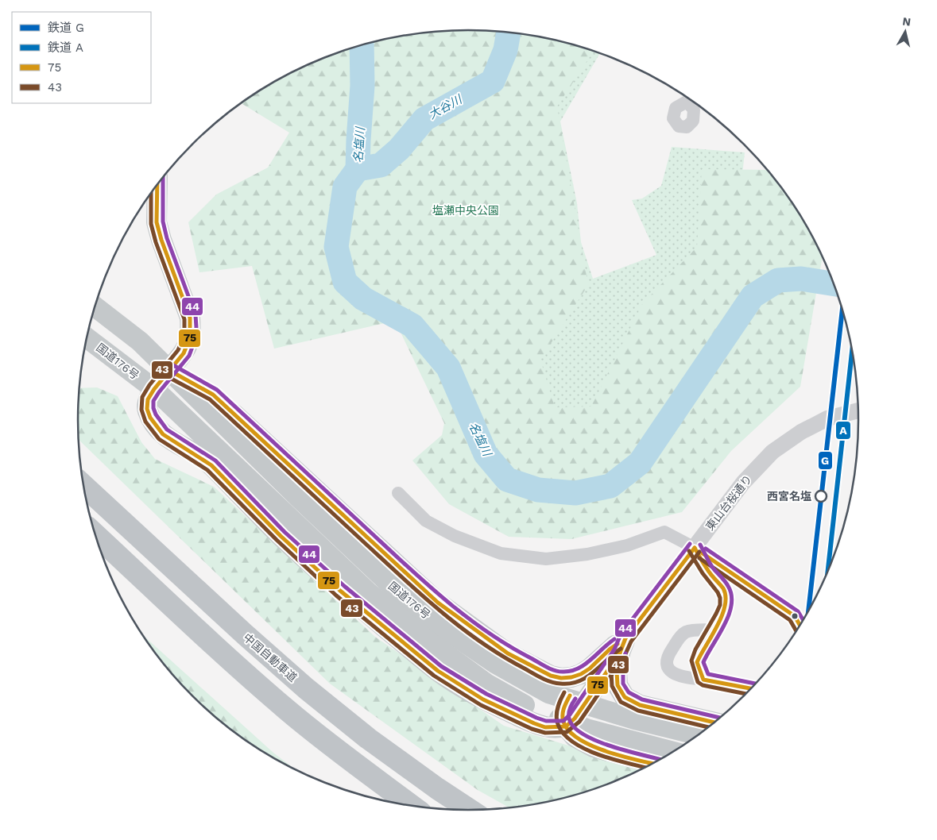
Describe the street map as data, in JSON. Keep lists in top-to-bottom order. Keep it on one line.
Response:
{"streets":{"highway":["国道176号","中国自動車道"],"street":["東山台桜通り"]},"water":["大谷川","名塩川"],"parks":["塩瀬中央公園"],"places":["西宮名塩"],"lines":["transit line 44","transit line 75","transit line 43","rail line G","rail line A"],"legend":["鉄道 G","鉄道 A","75","43"],"north":"top"}
